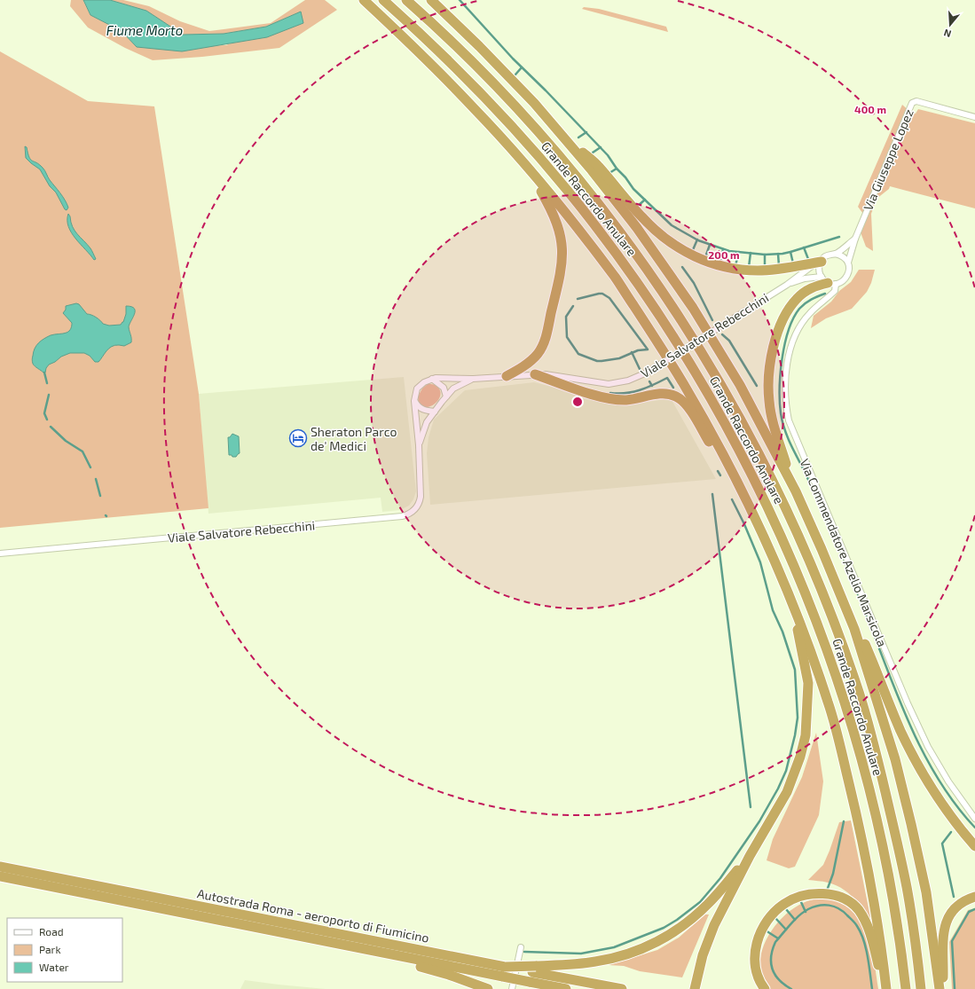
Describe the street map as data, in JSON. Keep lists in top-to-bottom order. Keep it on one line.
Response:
{"streets":{"highway":["Grande Raccordo Anulare","Autostrada Roma - aeroporto di Fiumicino"],"street":["Via Giuseppe Lopez","Viale Salvatore Rebecchini","Via Commendatore Azelio Marsicola"]},"crossings":[["Via Giuseppe Lopez","Viale Salvatore Rebecchini"],["Via Giuseppe Lopez","Via Commendatore Azelio Marsicola"],["Viale Salvatore Rebecchini","Via Commendatore Azelio Marsicola"]],"water":["Fiume Morto"],"places":{"hotel":["Sheraton Parco de' Medici"]},"legend":["Road","Park","Water"],"north":"bottom","rings":["400 m","200 m"]}
